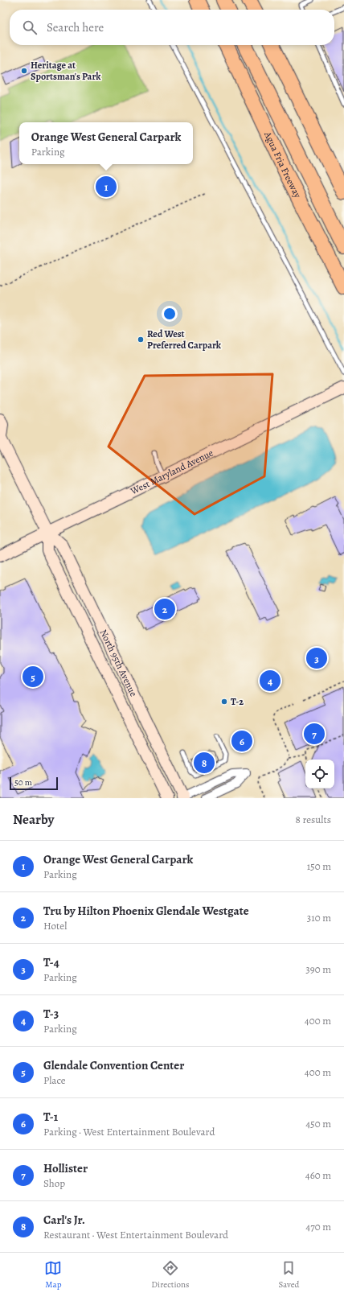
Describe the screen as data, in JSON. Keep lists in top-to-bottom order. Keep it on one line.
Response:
{"streets":{"highway":["Agua Fria Freeway"],"street":["West Maryland Avenue","North 95th Avenue"]},"crossings":[["West Maryland Avenue","North 95th Avenue"]],"places":["Heritage at Sportsman's Park","Red West Preferred Carpark","T-2"],"scale_bar":"50 m","page":{"search":"Search here","popup":["Orange West General Carpark","Parking"],"pins":["1","2","3","5","4","7","6","8"],"scale":"50 m","heading":["Nearby","8 results"],"list":[{"mark":"1","name":"Orange West General Carpark","note":"Parking","value":"150 m"},{"mark":"2","name":"Tru by Hilton Phoenix Glendale Westgate","note":"Hotel","value":"310 m"},{"mark":"3","name":"T-4","note":"Parking","value":"390 m"},{"mark":"4","name":"T-3","note":"Parking","value":"400 m"},{"mark":"5","name":"Glendale Convention Center","note":"Place","value":"400 m"},{"mark":"6","name":"T-1","note":"Parking · West Entertainment Boulevard","value":"450 m"},{"mark":"7","name":"Hollister","note":"Shop","value":"460 m"},{"mark":"8","name":"Carl's Jr.","note":"Restaurant · West Entertainment Boulevard","value":"470 m"}],"nav":["Map","Directions","Saved"]}}
